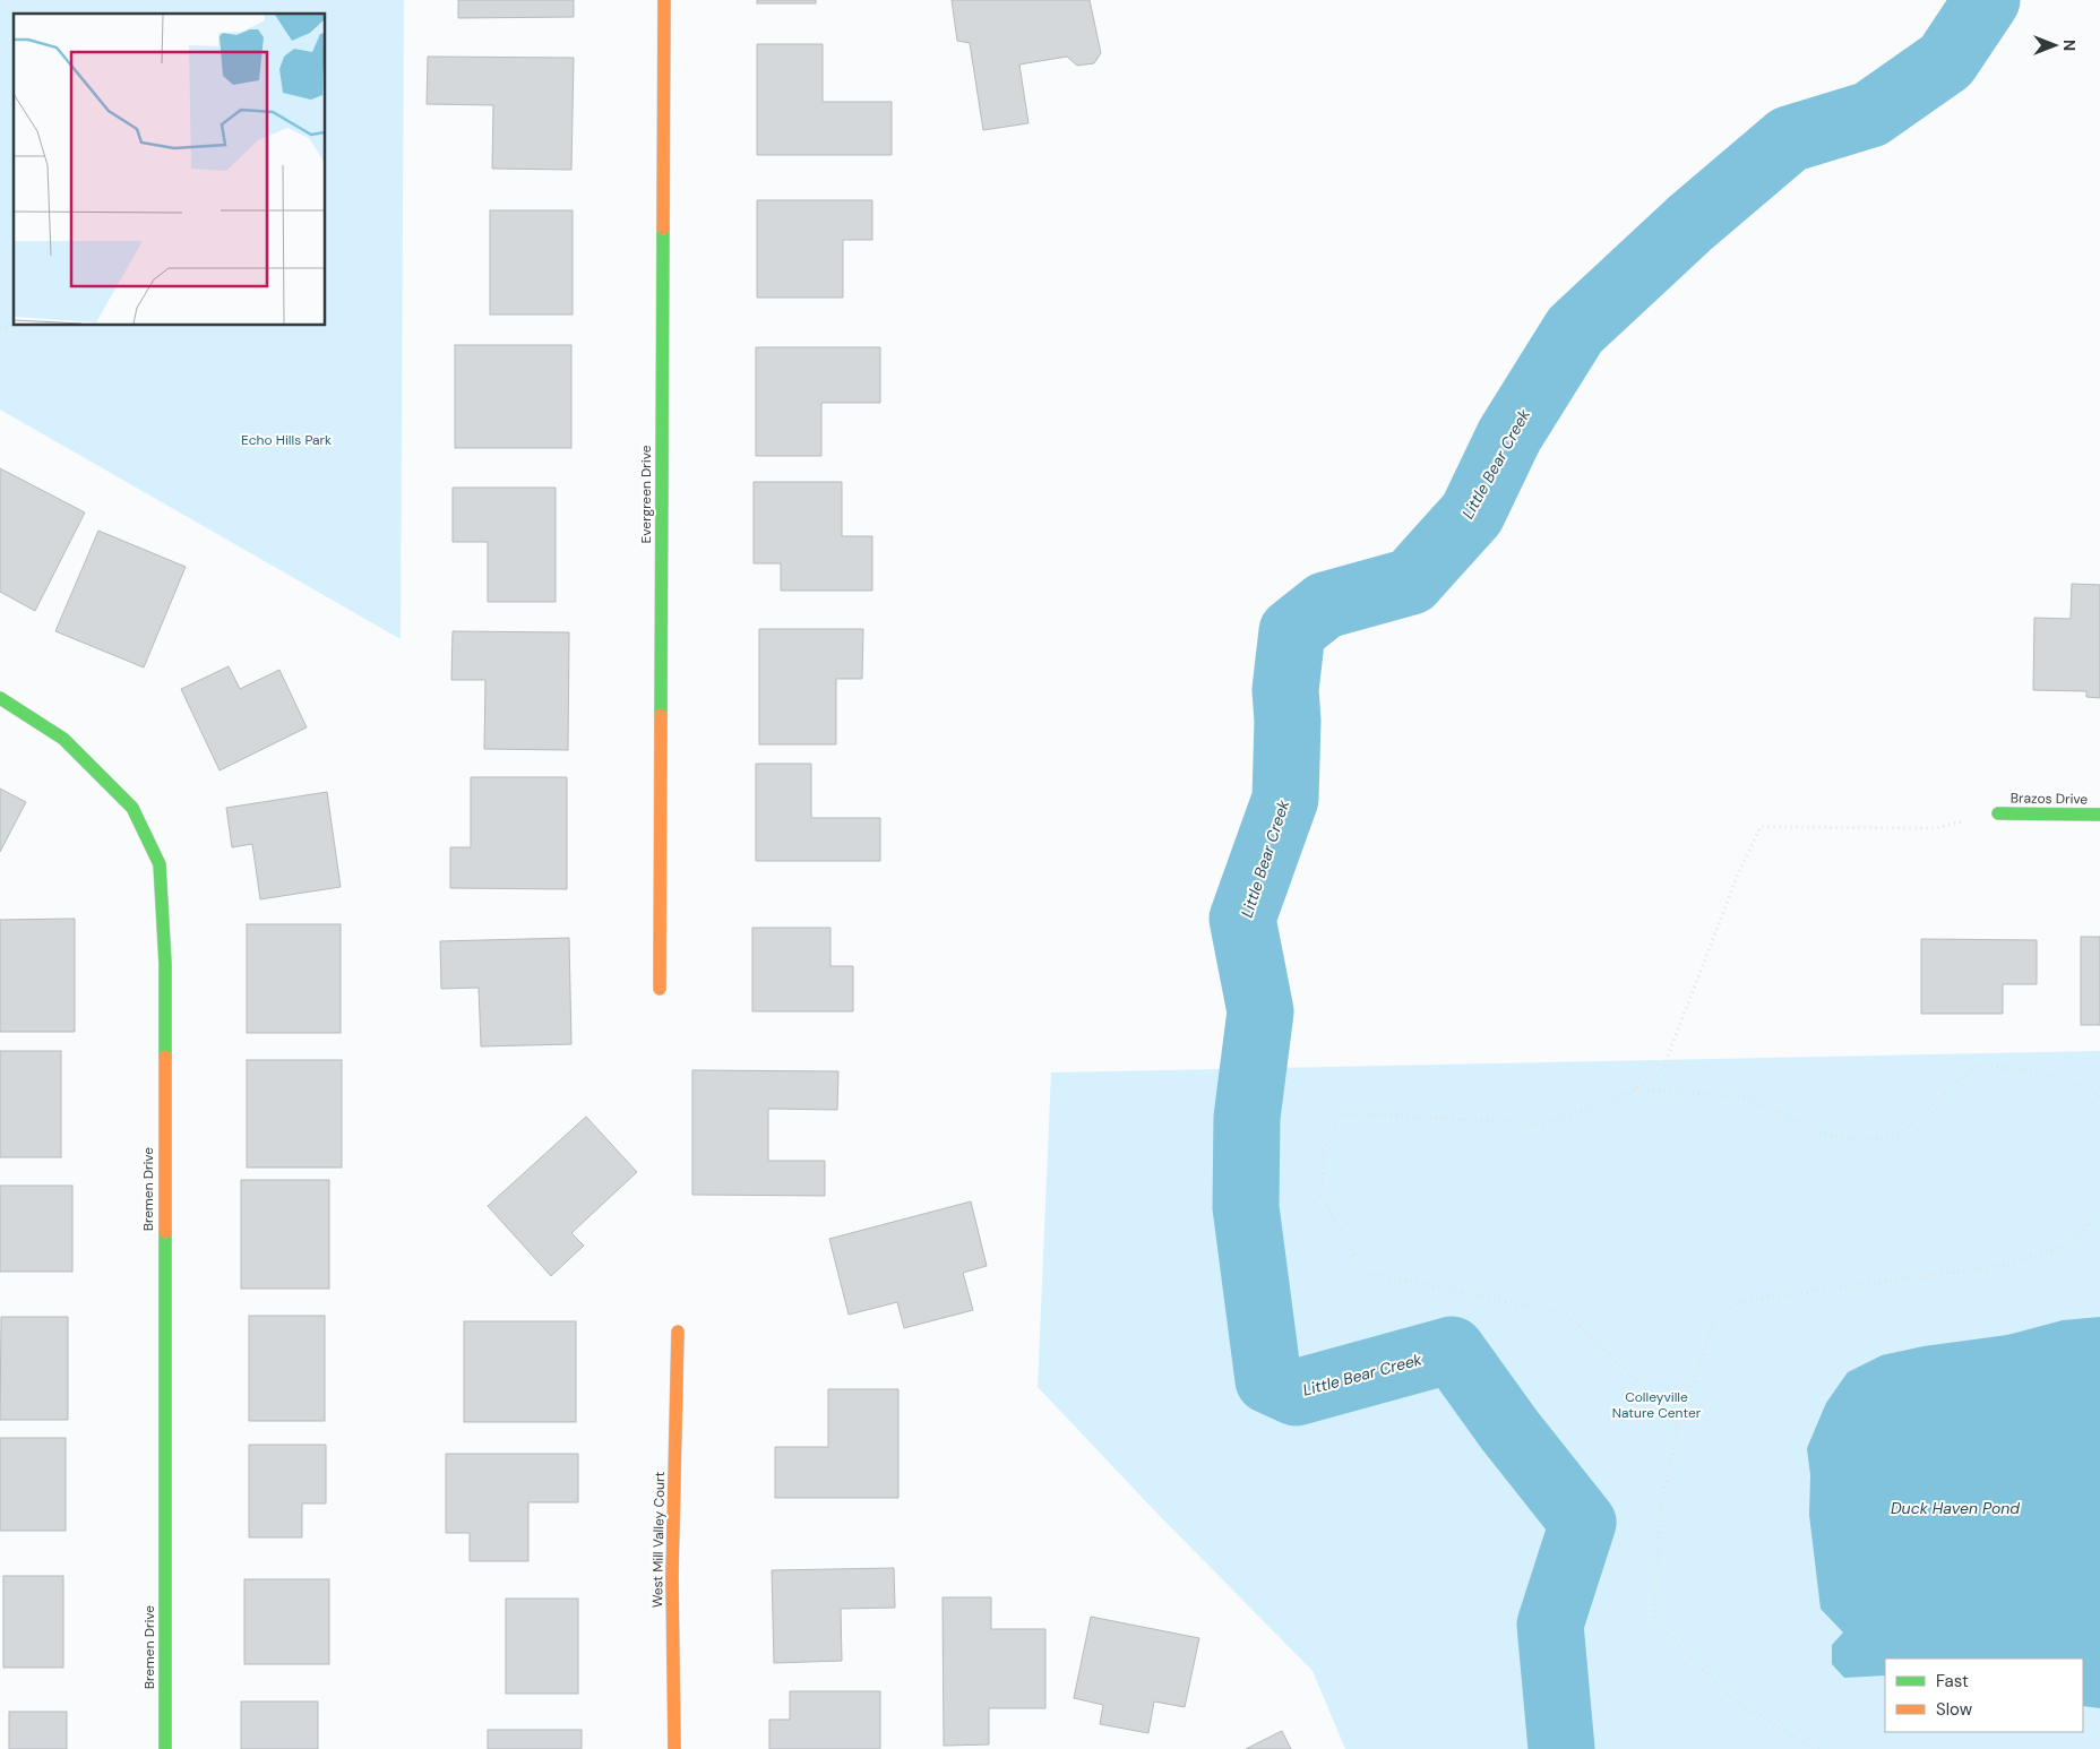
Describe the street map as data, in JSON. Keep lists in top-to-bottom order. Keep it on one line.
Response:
{"streets":{"street":["Evergreen Drive","Brazos Drive","Bremen Drive","West Mill Valley Court"]},"water":["Little Bear Creek","Duck Haven Pond"],"parks":["Echo Hills Park","Colleyville Nature Center"],"legend":["Fast","Slow"],"north":"right"}
